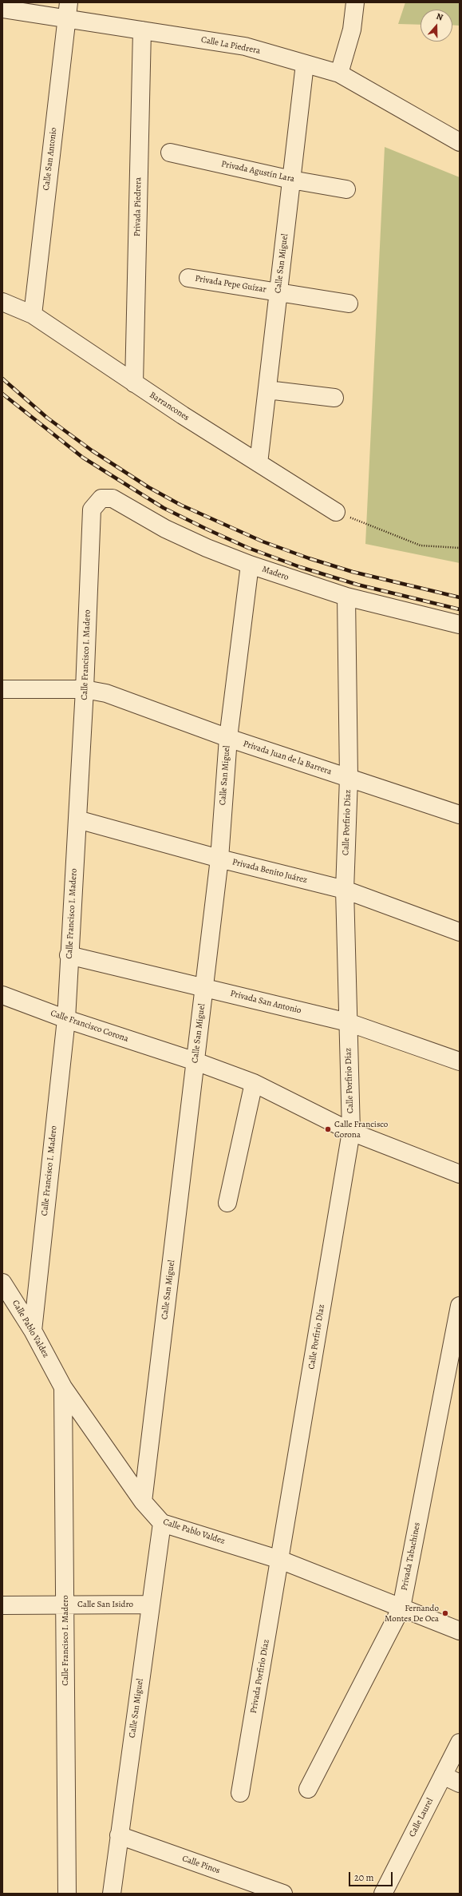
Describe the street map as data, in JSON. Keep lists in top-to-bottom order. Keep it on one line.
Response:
{"streets":{"street":["Calle La Piedrera","Calle San Antonio","Privada Agustín Lara","Privada Piedrera","Calle San Miguel","Privada Pepe Guízar","Barrancones","Madero","Calle Francisco I. Madero","Privada Juan de la Barrera","Calle Porfirio Díaz","Privada Benito Juárez","Privada San Antonio","Calle Francisco Corona","Calle Pablo Valdez","Privada Tabachines","Calle San Isidro","Privada Porfirio Díaz","Calle Laurel","Calle Pinos"]},"crossings":[["Calle La Piedrera","Calle San Antonio"],["Calle La Piedrera","Privada Piedrera"],["Calle La Piedrera","Calle San Miguel"],["Calle San Antonio","Barrancones"],["Privada Agustín Lara","Calle San Miguel"],["Privada Piedrera","Barrancones"],["Calle San Miguel","Privada Pepe Guízar"],["Calle San Miguel","Barrancones"],["Calle San Miguel","Madero"],["Calle San Miguel","Privada Juan de la Barrera"],["Calle San Miguel","Privada Benito Juárez"],["Calle San Miguel","Privada San Antonio"],["Calle San Miguel","Calle Francisco Corona"],["Calle San Miguel","Calle Pablo Valdez"],["Calle San Miguel","Calle San Isidro"],["Calle San Miguel","Calle Pinos"],["Madero","Calle Francisco I. Madero"],["Madero","Calle Porfirio Díaz"],["Calle Francisco I. Madero","Privada Juan de la Barrera"],["Calle Francisco I. Madero","Privada Benito Juárez"],["Calle Francisco I. Madero","Privada San Antonio"],["Calle Francisco I. Madero","Calle Francisco Corona"],["Calle Francisco I. Madero","Calle Pablo Valdez"],["Calle Francisco I. Madero","Calle San Isidro"],["Privada Juan de la Barrera","Calle Porfirio Díaz"],["Calle Porfirio Díaz","Privada Benito Juárez"],["Calle Porfirio Díaz","Privada San Antonio"],["Calle Porfirio Díaz","Calle Francisco Corona"],["Calle Porfirio Díaz","Calle Pablo Valdez"],["Calle Porfirio Díaz","Privada Porfirio Díaz"],["Calle Pablo Valdez","Privada Tabachines"],["Calle Pablo Valdez","Privada Porfirio Díaz"]],"places":["Calle Francisco Corona","Fernando Montes De Oca"],"scale_bar":"20 m","north":"top"}
